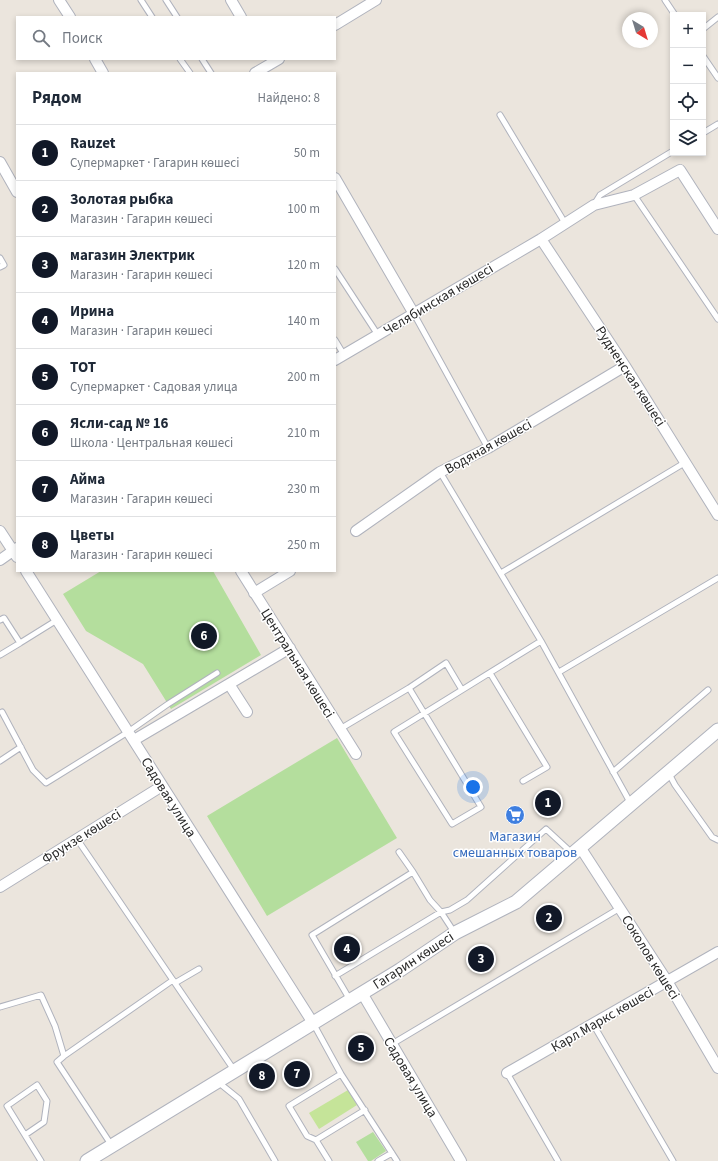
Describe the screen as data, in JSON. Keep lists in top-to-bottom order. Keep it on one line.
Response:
{"streets":{"street":["Челябинская көшесі","Рудненская көшесі","Водяная көшесі","Центральная көшесі","Садовая улица","Фрунзе көшесі","Соколов көшесі","Гагарин көшесі","Карл Маркс көшесі"]},"crossings":[["Челябинская көшесі","Рудненская көшесі"],["Рудненская көшесі","Водяная көшесі"],["Садовая улица","Фрунзе көшесі"],["Садовая улица","Гагарин көшесі"],["Соколов көшесі","Гагарин көшесі"],["Соколов көшесі","Карл Маркс көшесі"]],"places":{"supermarket":["Магазин смешанных товаров"]},"north":"bottom right","page":{"map_buttons":["+","−"],"search":"Поиск","heading":["Рядом","Найдено: 8"],"list":[{"mark":"1","name":"Rauzet","note":"Супермаркет · Гагарин көшесі","value":"50 m"},{"mark":"2","name":"Золотая рыбка","note":"Магазин · Гагарин көшесі","value":"100 m"},{"mark":"3","name":"магазин Электрик","note":"Магазин · Гагарин көшесі","value":"120 m"},{"mark":"4","name":"Ирина","note":"Магазин · Гагарин көшесі","value":"140 m"},{"mark":"5","name":"ТОТ","note":"Супермаркет · Садовая улица","value":"200 m"},{"mark":"6","name":"Ясли-сад № 16","note":"Школа · Центральная көшесі","value":"210 m"},{"mark":"7","name":"Айма","note":"Магазин · Гагарин көшесі","value":"230 m"},{"mark":"8","name":"Цветы","note":"Магазин · Гагарин көшесі","value":"250 m"}],"pins":["6","1","2","4","3","5","7","8"]}}
